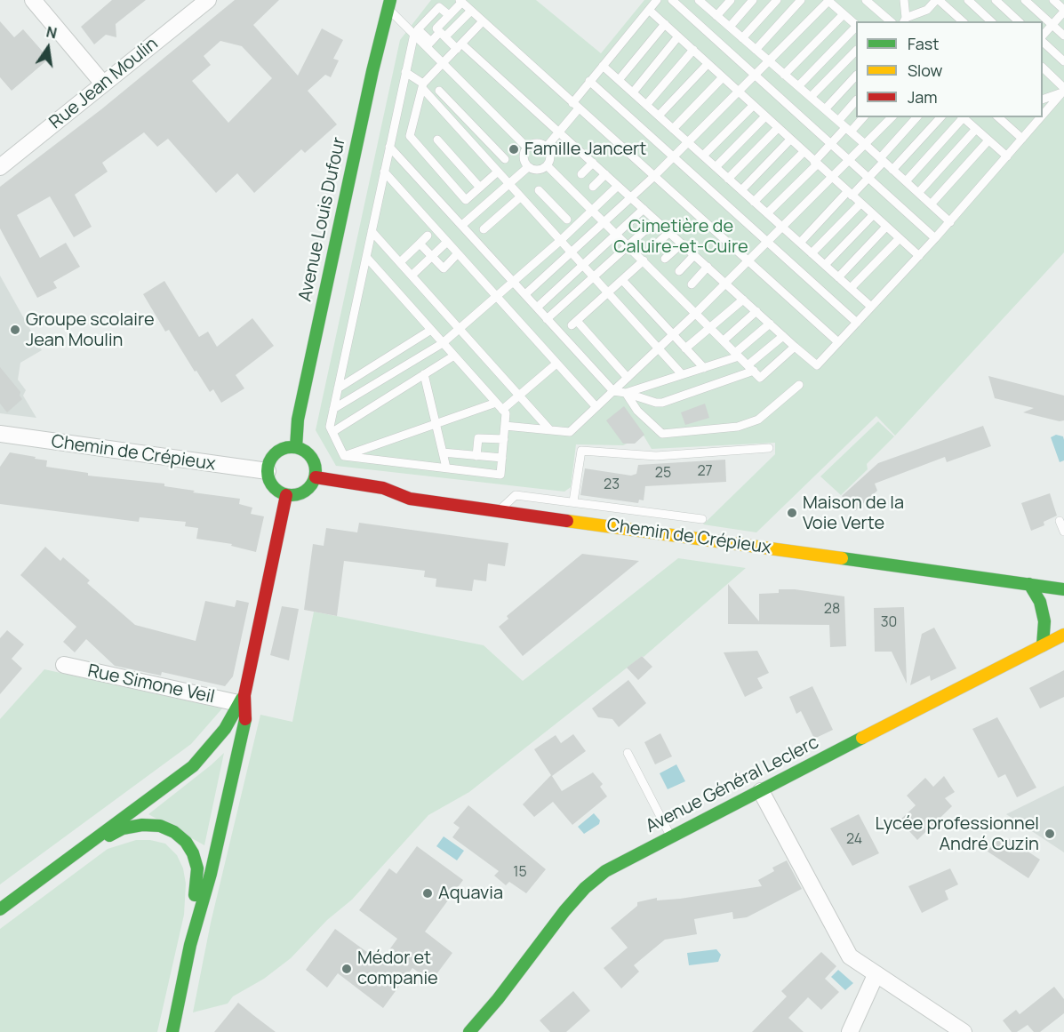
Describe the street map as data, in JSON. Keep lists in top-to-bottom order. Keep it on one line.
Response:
{"streets":{"main road":["Avenue Louis Dufour","Chemin de Crépieux","Avenue Général Leclerc"],"street":["Rue Jean Moulin","Rue Simone Veil"]},"crossings":[["Avenue Louis Dufour","Chemin de Crépieux"]],"parks":["Cimetière de Caluire-et-Cuire"],"places":["Famille Jancert","Groupe scolaire Jean Moulin","Maison de la Voie Verte","Lycée professionnel André Cuzin","Aquavia","Médor et companie"],"house_numbers":["27","25","23","28","30","24","15"],"legend":["Fast","Slow","Jam"],"north":"top"}
